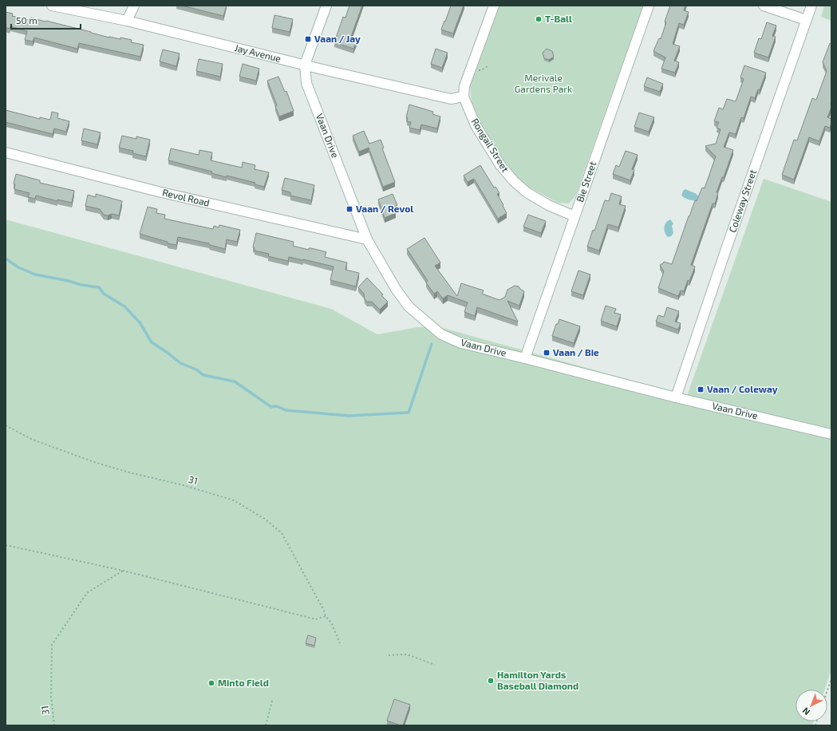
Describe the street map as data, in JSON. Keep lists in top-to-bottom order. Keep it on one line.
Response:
{"streets":{"street":["Jay Avenue","Vaan Drive","Rongail Street","Bie Street","Revol Road","Coleway Street"],"path":["31"]},"crossings":[["Jay Avenue","Vaan Drive"],["Jay Avenue","Rongail Street"],["Vaan Drive","Bie Street"],["Vaan Drive","Revol Road"],["Vaan Drive","Coleway Street"],["Rongail Street","Bie Street"]],"parks":["Merivale Gardens Park"],"places":{"other":["T-Ball","Hamilton Yards Baseball Diamond","Minto Field"],"transit":["Vaan / Jay","Vaan / Revol","Vaan / Bie","Vaan / Coleway"]},"scale_bar":"50 m","north":"bottom left"}
